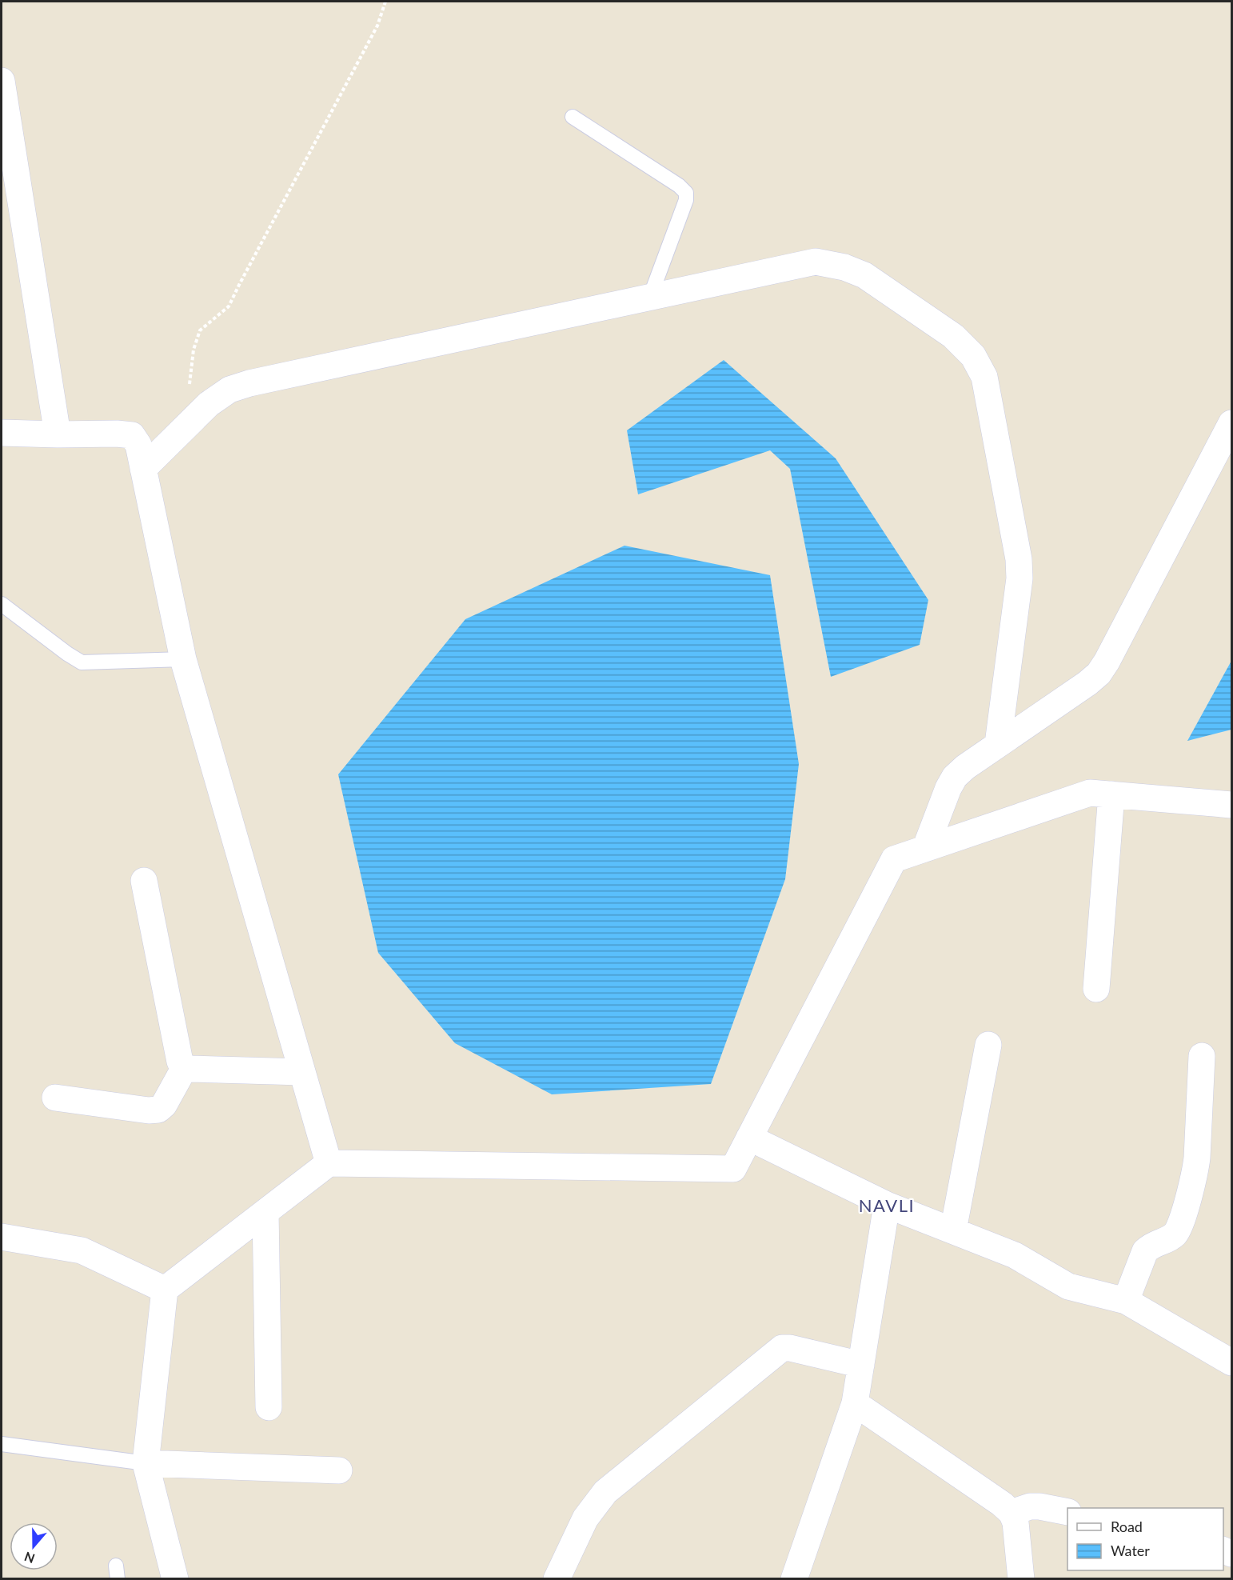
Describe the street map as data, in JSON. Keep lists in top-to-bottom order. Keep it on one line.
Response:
{"districts":["NAVLI"],"legend":["Road","Water"],"north":"bottom"}
